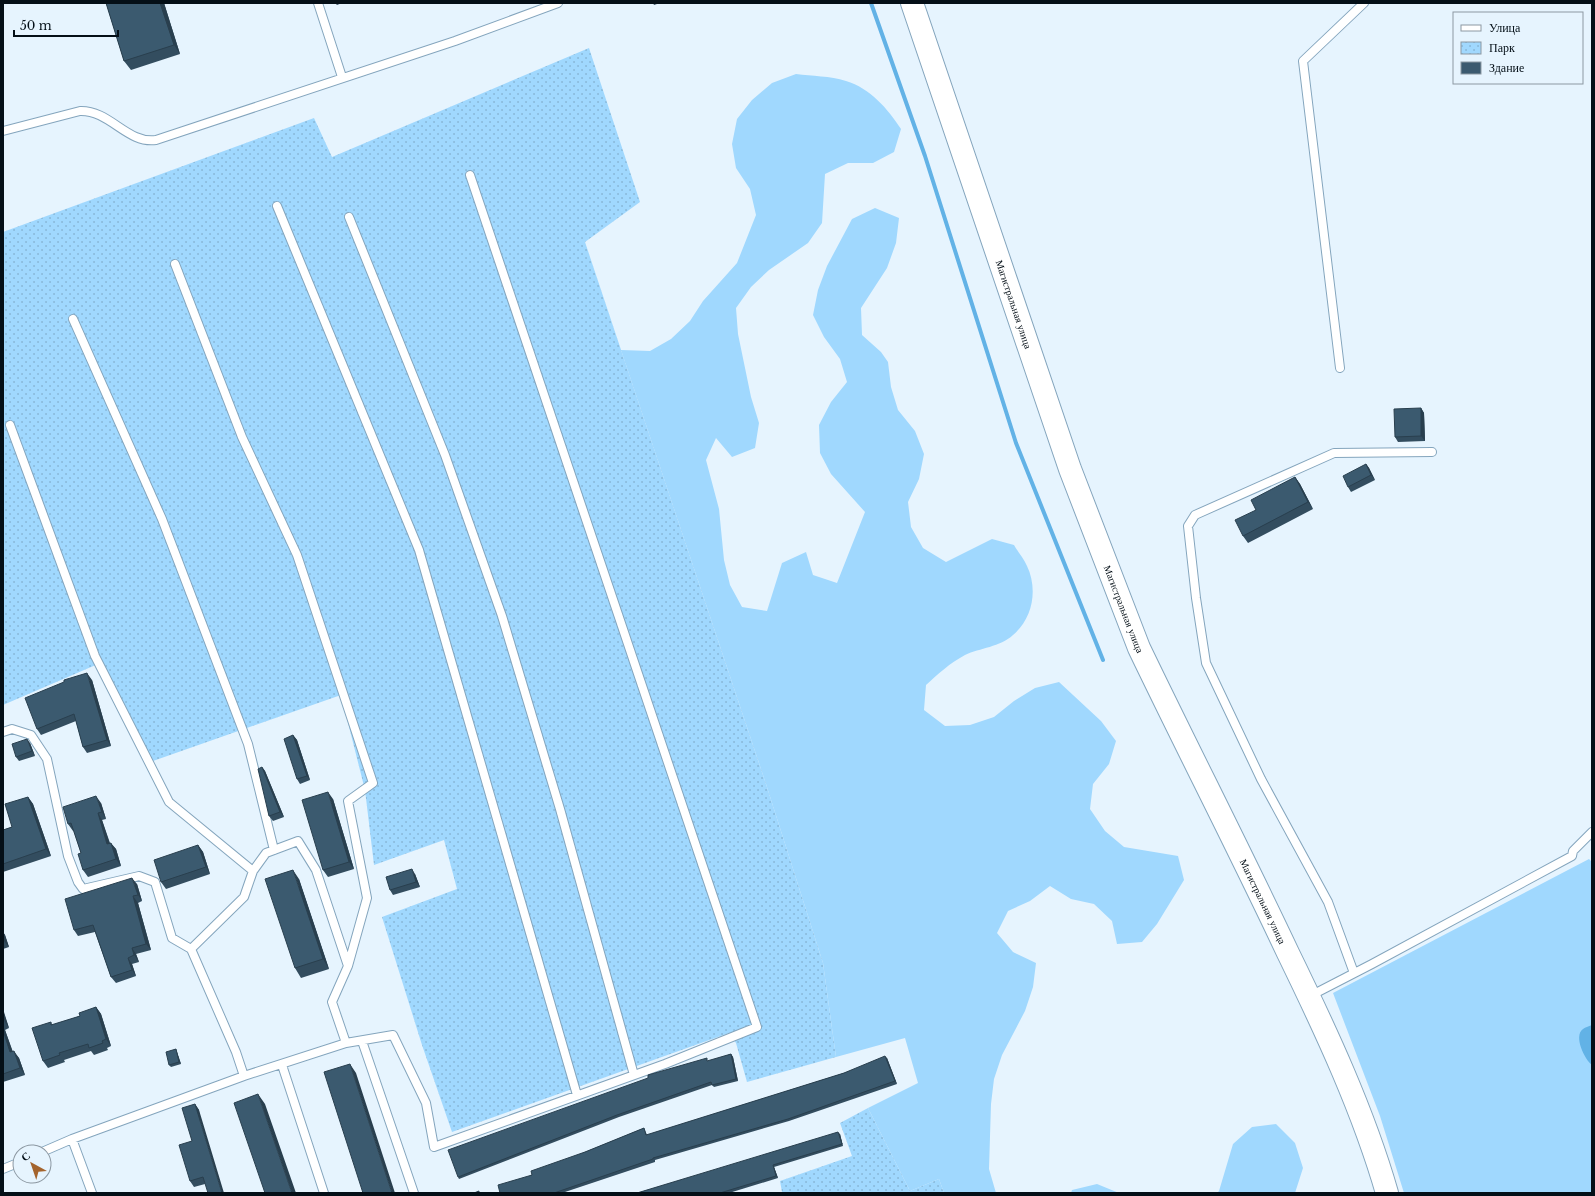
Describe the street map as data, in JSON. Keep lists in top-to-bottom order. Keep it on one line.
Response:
{"streets":{"main road":["Магистральная улица"]},"legend":["Улица","Парк","Здание"],"scale_bar":"50 m","north":"top left"}
